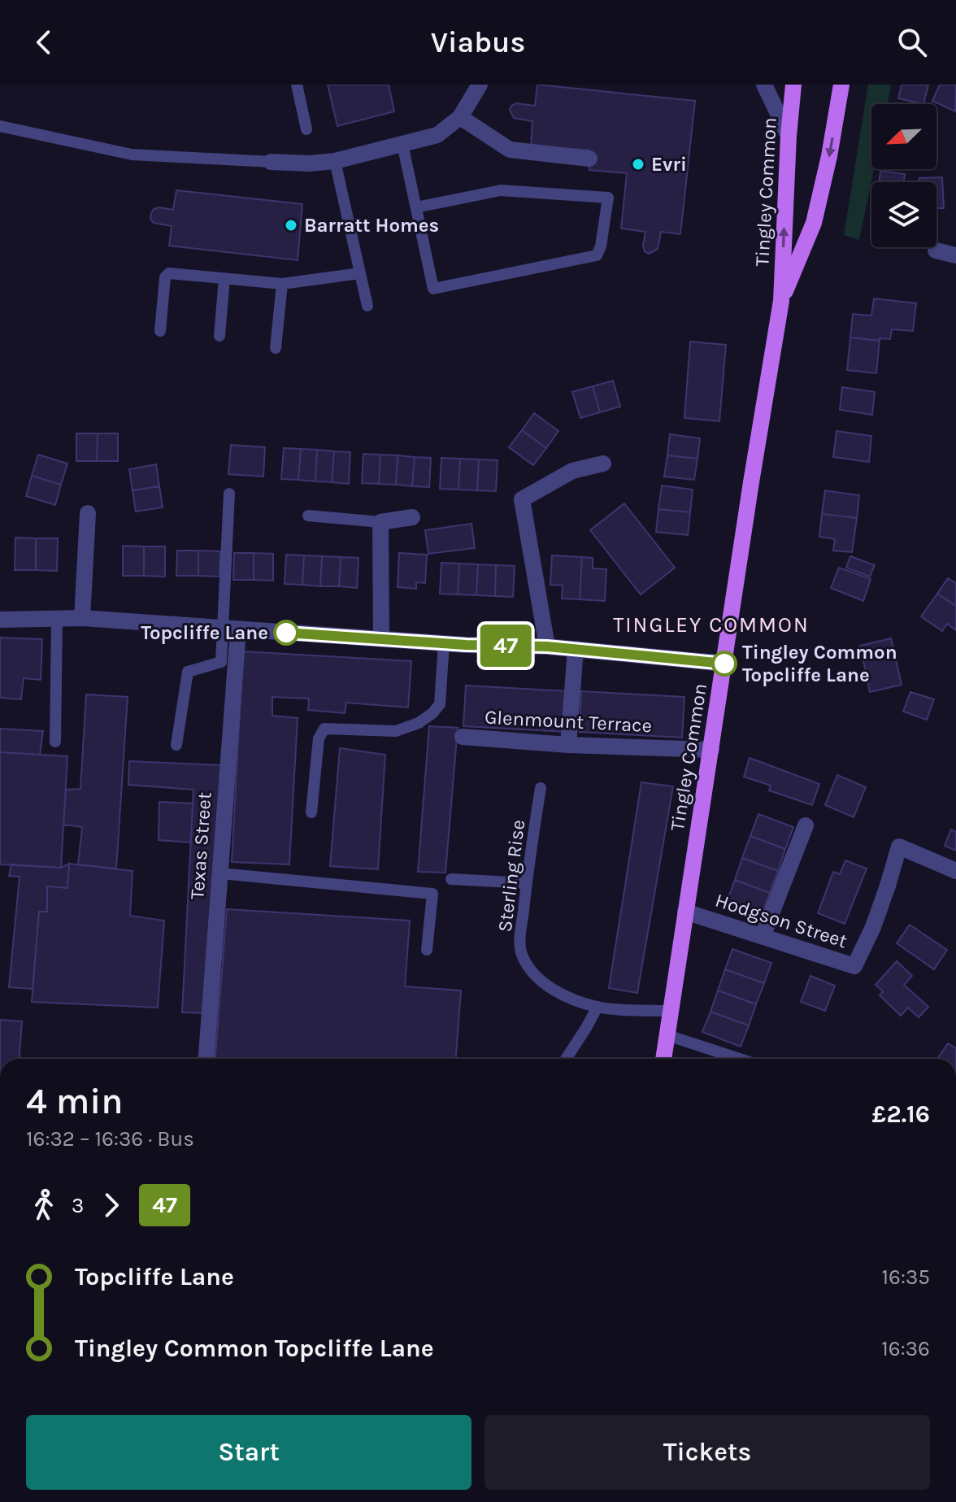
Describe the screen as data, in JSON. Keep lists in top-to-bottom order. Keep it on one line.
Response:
{"streets":{"main road":["Tingley Common"],"street":["Glenmount Terrace","Texas Street","Hodgson Street"],"lane":["Sterling Rise"]},"crossings":[["Tingley Common","Glenmount Terrace"],["Tingley Common","Sterling Rise"],["Tingley Common","Hodgson Street"]],"districts":["TINGLEY COMMON"],"places":["Evri","Barratt Homes","Topcliffe Lane","Tingley Common Topcliffe Lane"],"lines":["bus line 47"],"north":"bottom left","page":{"header":"Viabus","on_map":"47","heading":["4 min","16:32 – 16:36 · Bus","£2.16"],"legs":["3","47"],"list":[{"name":"Topcliffe Lane","value":"16:35"},{"name":"Tingley Common Topcliffe Lane","value":"16:36"}],"buttons":["Start","Tickets"]}}
